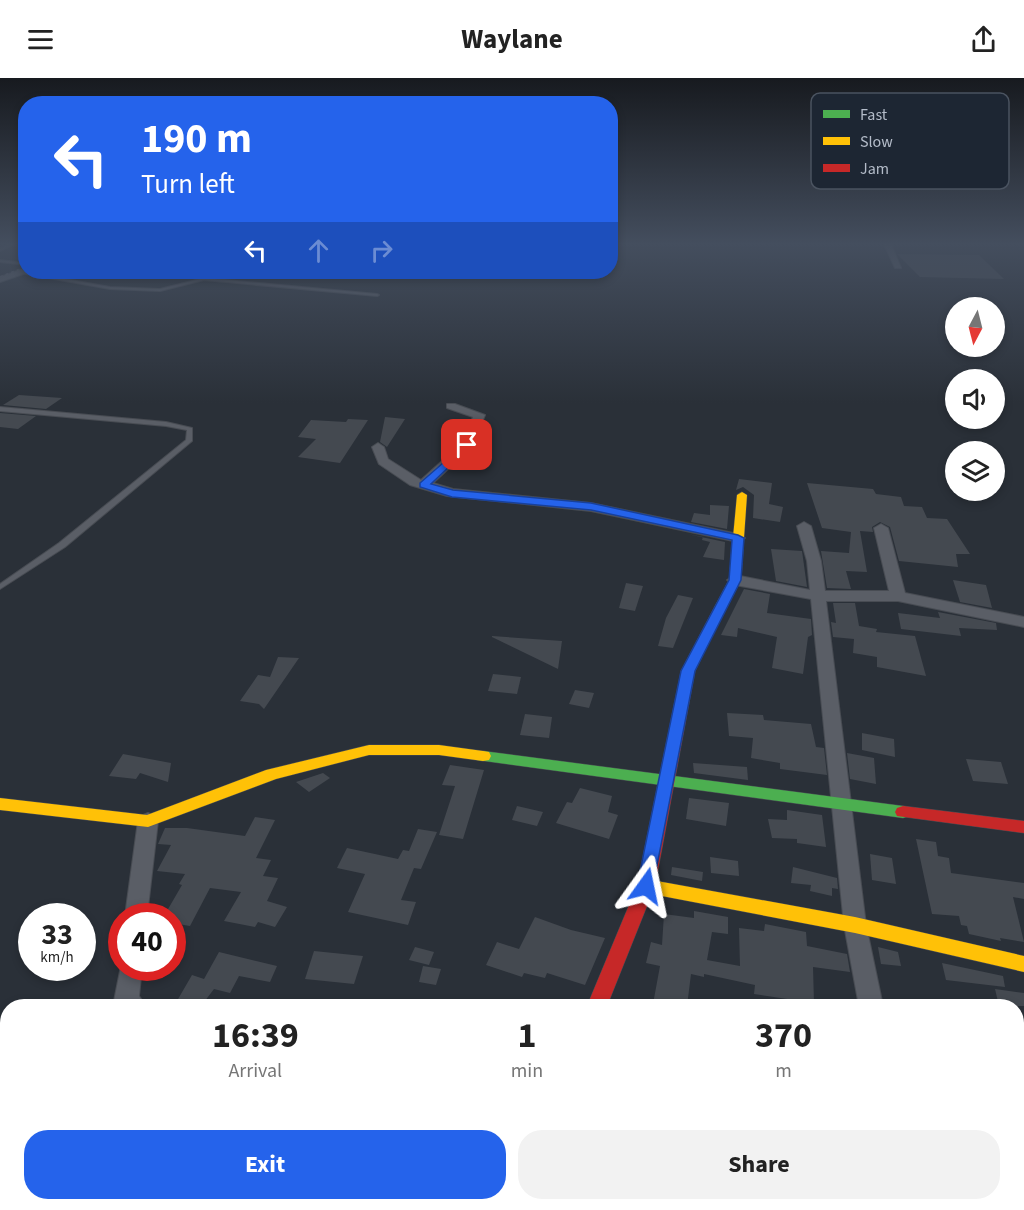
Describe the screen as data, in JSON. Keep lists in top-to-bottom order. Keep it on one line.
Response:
{"legend":["Fast","Slow","Jam"],"north":"bottom","page":{"header":"Waylane","turn":["190 m","Turn left"],"speed":"33 km/h","limit":"40","eta":["16:39","Arrival","1","min","370","m"],"buttons":["Exit","Share"]}}
